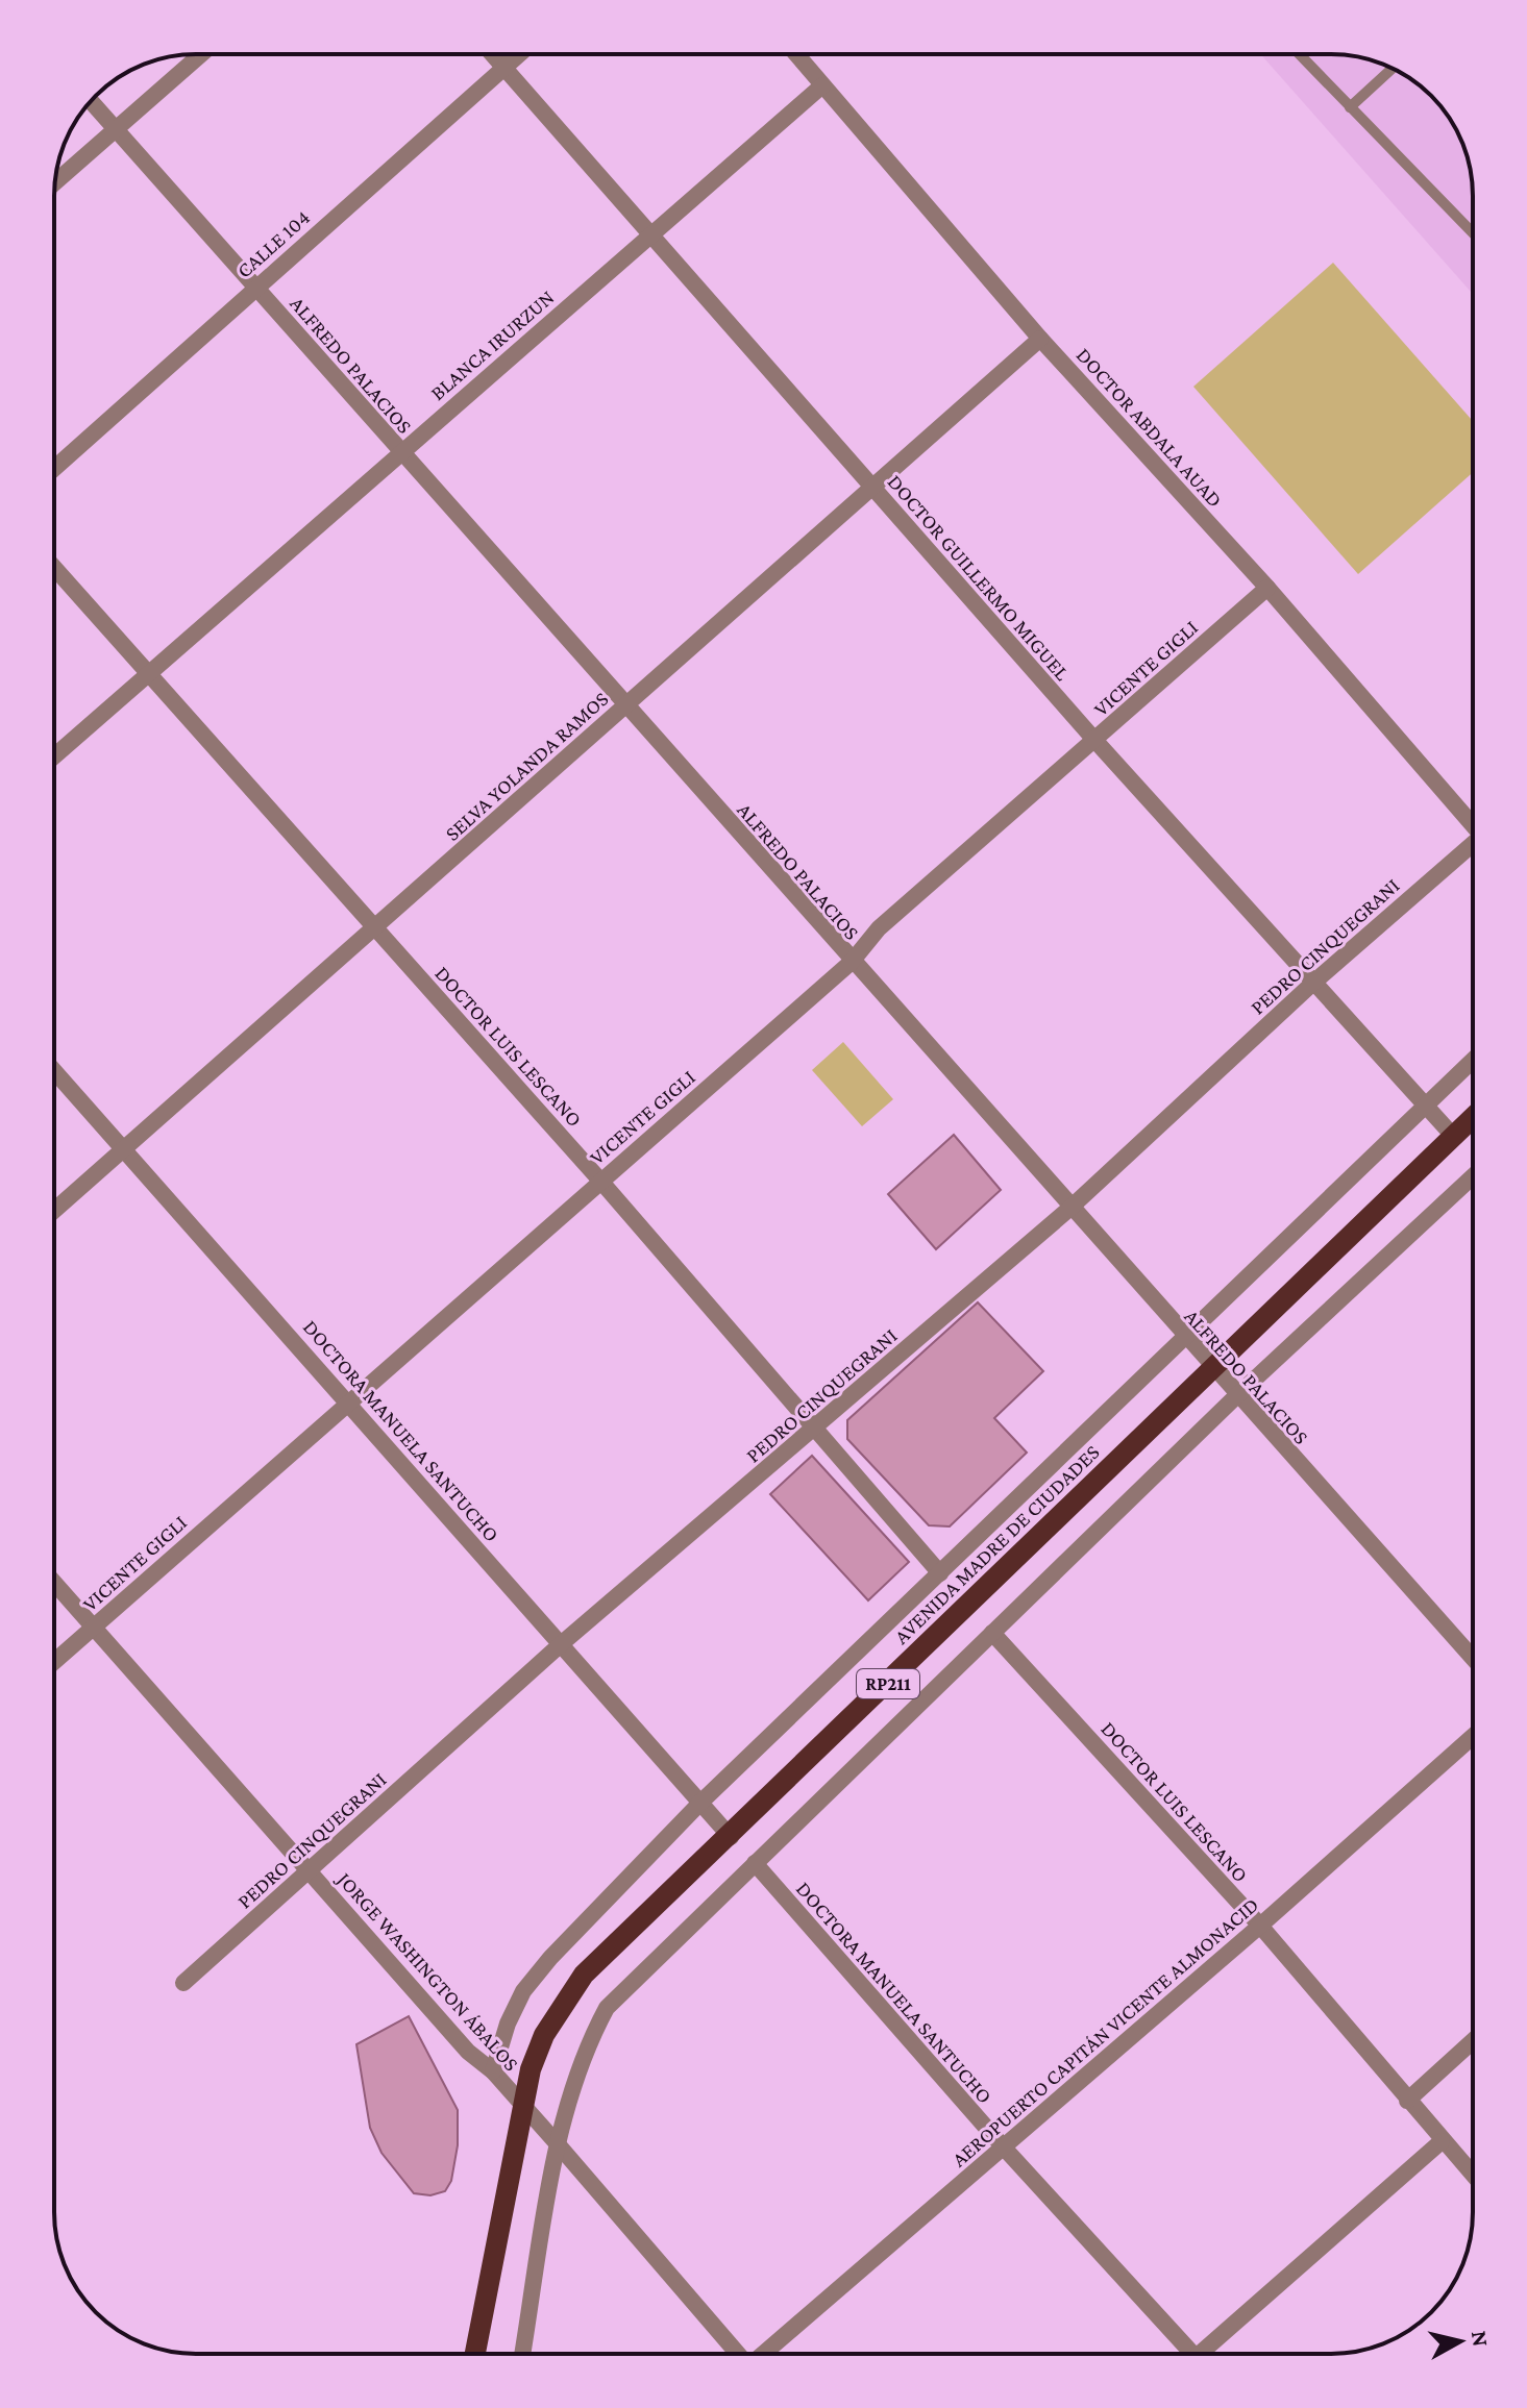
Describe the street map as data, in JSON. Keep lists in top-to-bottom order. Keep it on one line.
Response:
{"streets":{"main road":["AVENIDA MADRE DE CIUDADES","RP211"],"street":["CALLE 104","BLANCA IRURZUN","ALFREDO PALACIOS","DOCTOR ABDALA AUAD","DOCTOR GUILLERMO MIGUEL","VICENTE GIGLI","SELVA YOLANDA RAMOS","PEDRO CINQUEGRANI","DOCTOR LUIS LESCANO","DOCTORA MANUELA SANTUCHO","JORGE WASHINGTON ÁBALOS","AEROPUERTO CAPITÁN VICENTE ALMONACID"]},"crossings":[["CALLE 104","ALFREDO PALACIOS"],["CALLE 104","DOCTOR GUILLERMO MIGUEL"],["BLANCA IRURZUN","ALFREDO PALACIOS"],["BLANCA IRURZUN","DOCTOR ABDALA AUAD"],["BLANCA IRURZUN","DOCTOR GUILLERMO MIGUEL"],["BLANCA IRURZUN","DOCTOR LUIS LESCANO"],["ALFREDO PALACIOS","VICENTE GIGLI"],["ALFREDO PALACIOS","SELVA YOLANDA RAMOS"],["ALFREDO PALACIOS","PEDRO CINQUEGRANI"],["ALFREDO PALACIOS","AVENIDA MADRE DE CIUDADES"],["DOCTOR ABDALA AUAD","VICENTE GIGLI"],["DOCTOR ABDALA AUAD","SELVA YOLANDA RAMOS"],["DOCTOR GUILLERMO MIGUEL","VICENTE GIGLI"],["DOCTOR GUILLERMO MIGUEL","SELVA YOLANDA RAMOS"],["DOCTOR GUILLERMO MIGUEL","PEDRO CINQUEGRANI"],["DOCTOR GUILLERMO MIGUEL","AVENIDA MADRE DE CIUDADES"],["VICENTE GIGLI","DOCTOR LUIS LESCANO"],["VICENTE GIGLI","DOCTORA MANUELA SANTUCHO"],["VICENTE GIGLI","JORGE WASHINGTON ÁBALOS"],["SELVA YOLANDA RAMOS","DOCTOR LUIS LESCANO"],["SELVA YOLANDA RAMOS","DOCTORA MANUELA SANTUCHO"],["PEDRO CINQUEGRANI","DOCTOR LUIS LESCANO"],["PEDRO CINQUEGRANI","DOCTORA MANUELA SANTUCHO"],["PEDRO CINQUEGRANI","JORGE WASHINGTON ÁBALOS"],["DOCTOR LUIS LESCANO","AEROPUERTO CAPITÁN VICENTE ALMONACID"],["DOCTORA MANUELA SANTUCHO","AVENIDA MADRE DE CIUDADES"],["DOCTORA MANUELA SANTUCHO","AEROPUERTO CAPITÁN VICENTE ALMONACID"],["AVENIDA MADRE DE CIUDADES","JORGE WASHINGTON ÁBALOS"]],"north":"right"}
